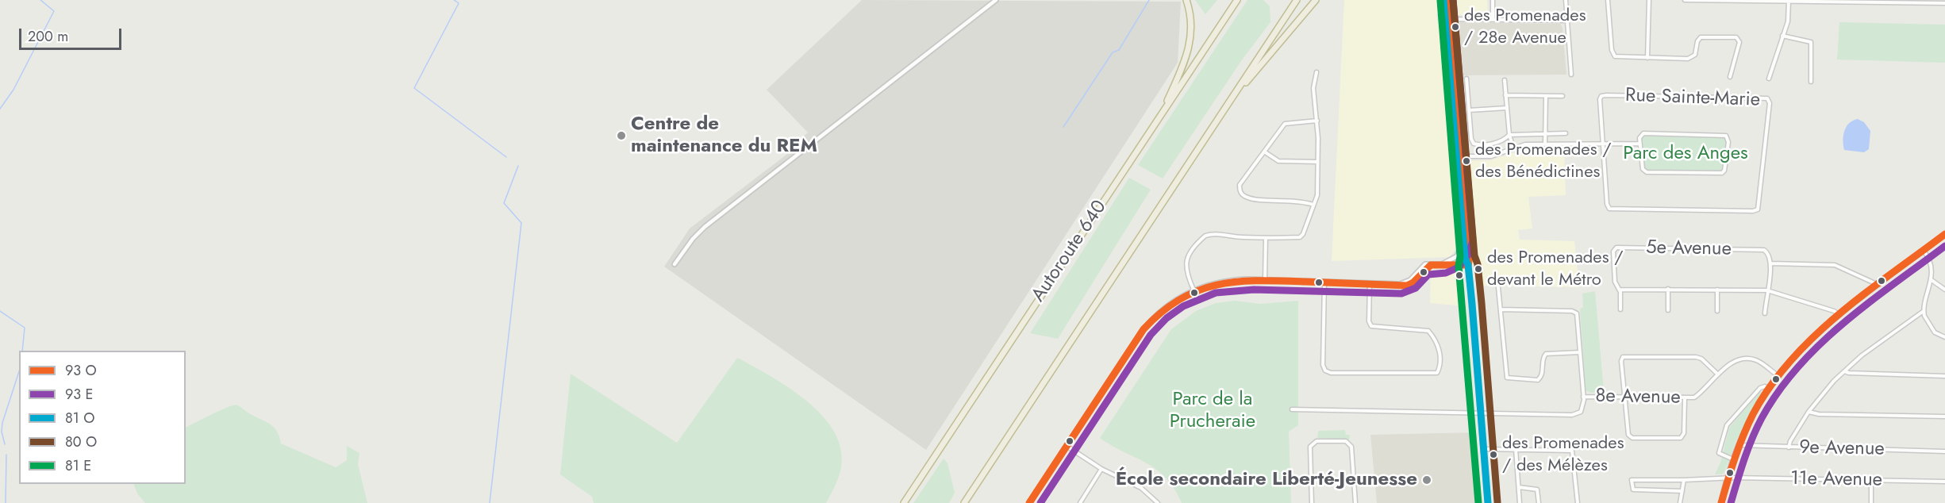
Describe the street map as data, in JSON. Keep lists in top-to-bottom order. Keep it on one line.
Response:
{"streets":{"highway":["Autoroute 640"],"street":["Rue Sainte-Marie","5e Avenue","8e Avenue","9e Avenue","11e Avenue"]},"parks":["Parc des Anges","Parc de la Prucheraie"],"places":["des Promenades / 28e Avenue","Centre de maintenance du REM","des Promenades / des Bénédictines","des Promenades / devant le Métro","des Promenades / des Mélèzes","École secondaire Liberté-Jeunesse"],"legend":["93 O","93 E","81 O","80 O","81 E"],"scale_bar":"200 m"}
